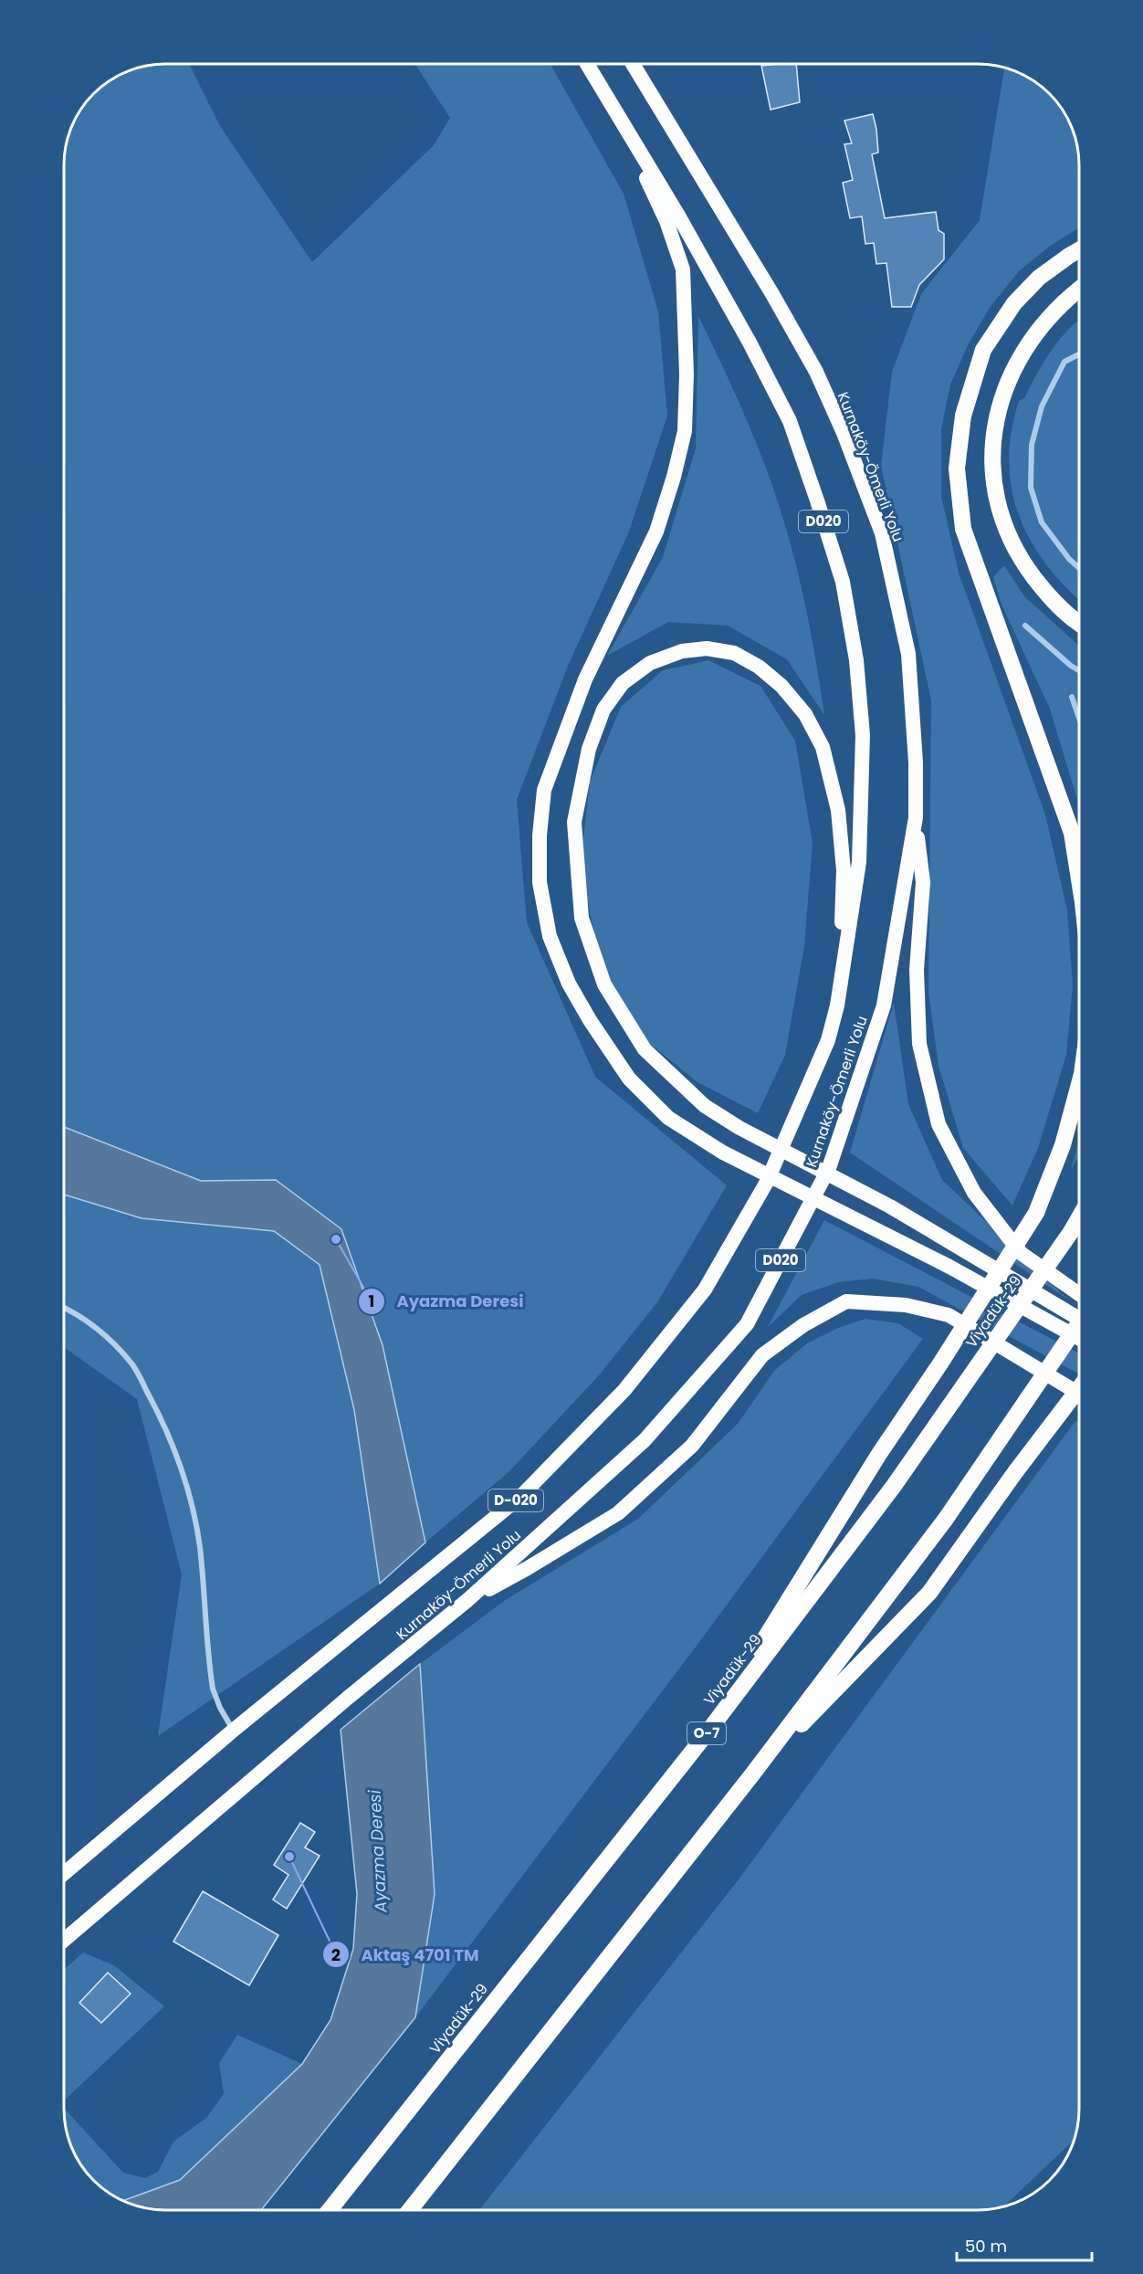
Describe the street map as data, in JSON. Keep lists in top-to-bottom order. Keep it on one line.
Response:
{"streets":{"highway":["Kurnaköy-Ömerli Yolu","D020","Viyadük-29","D-020","O-7"]},"water":["Ayazma Deresi"],"places":["Ayazma Deresi","Aktaş 4701 TM"],"scale_bar":"50 m"}
